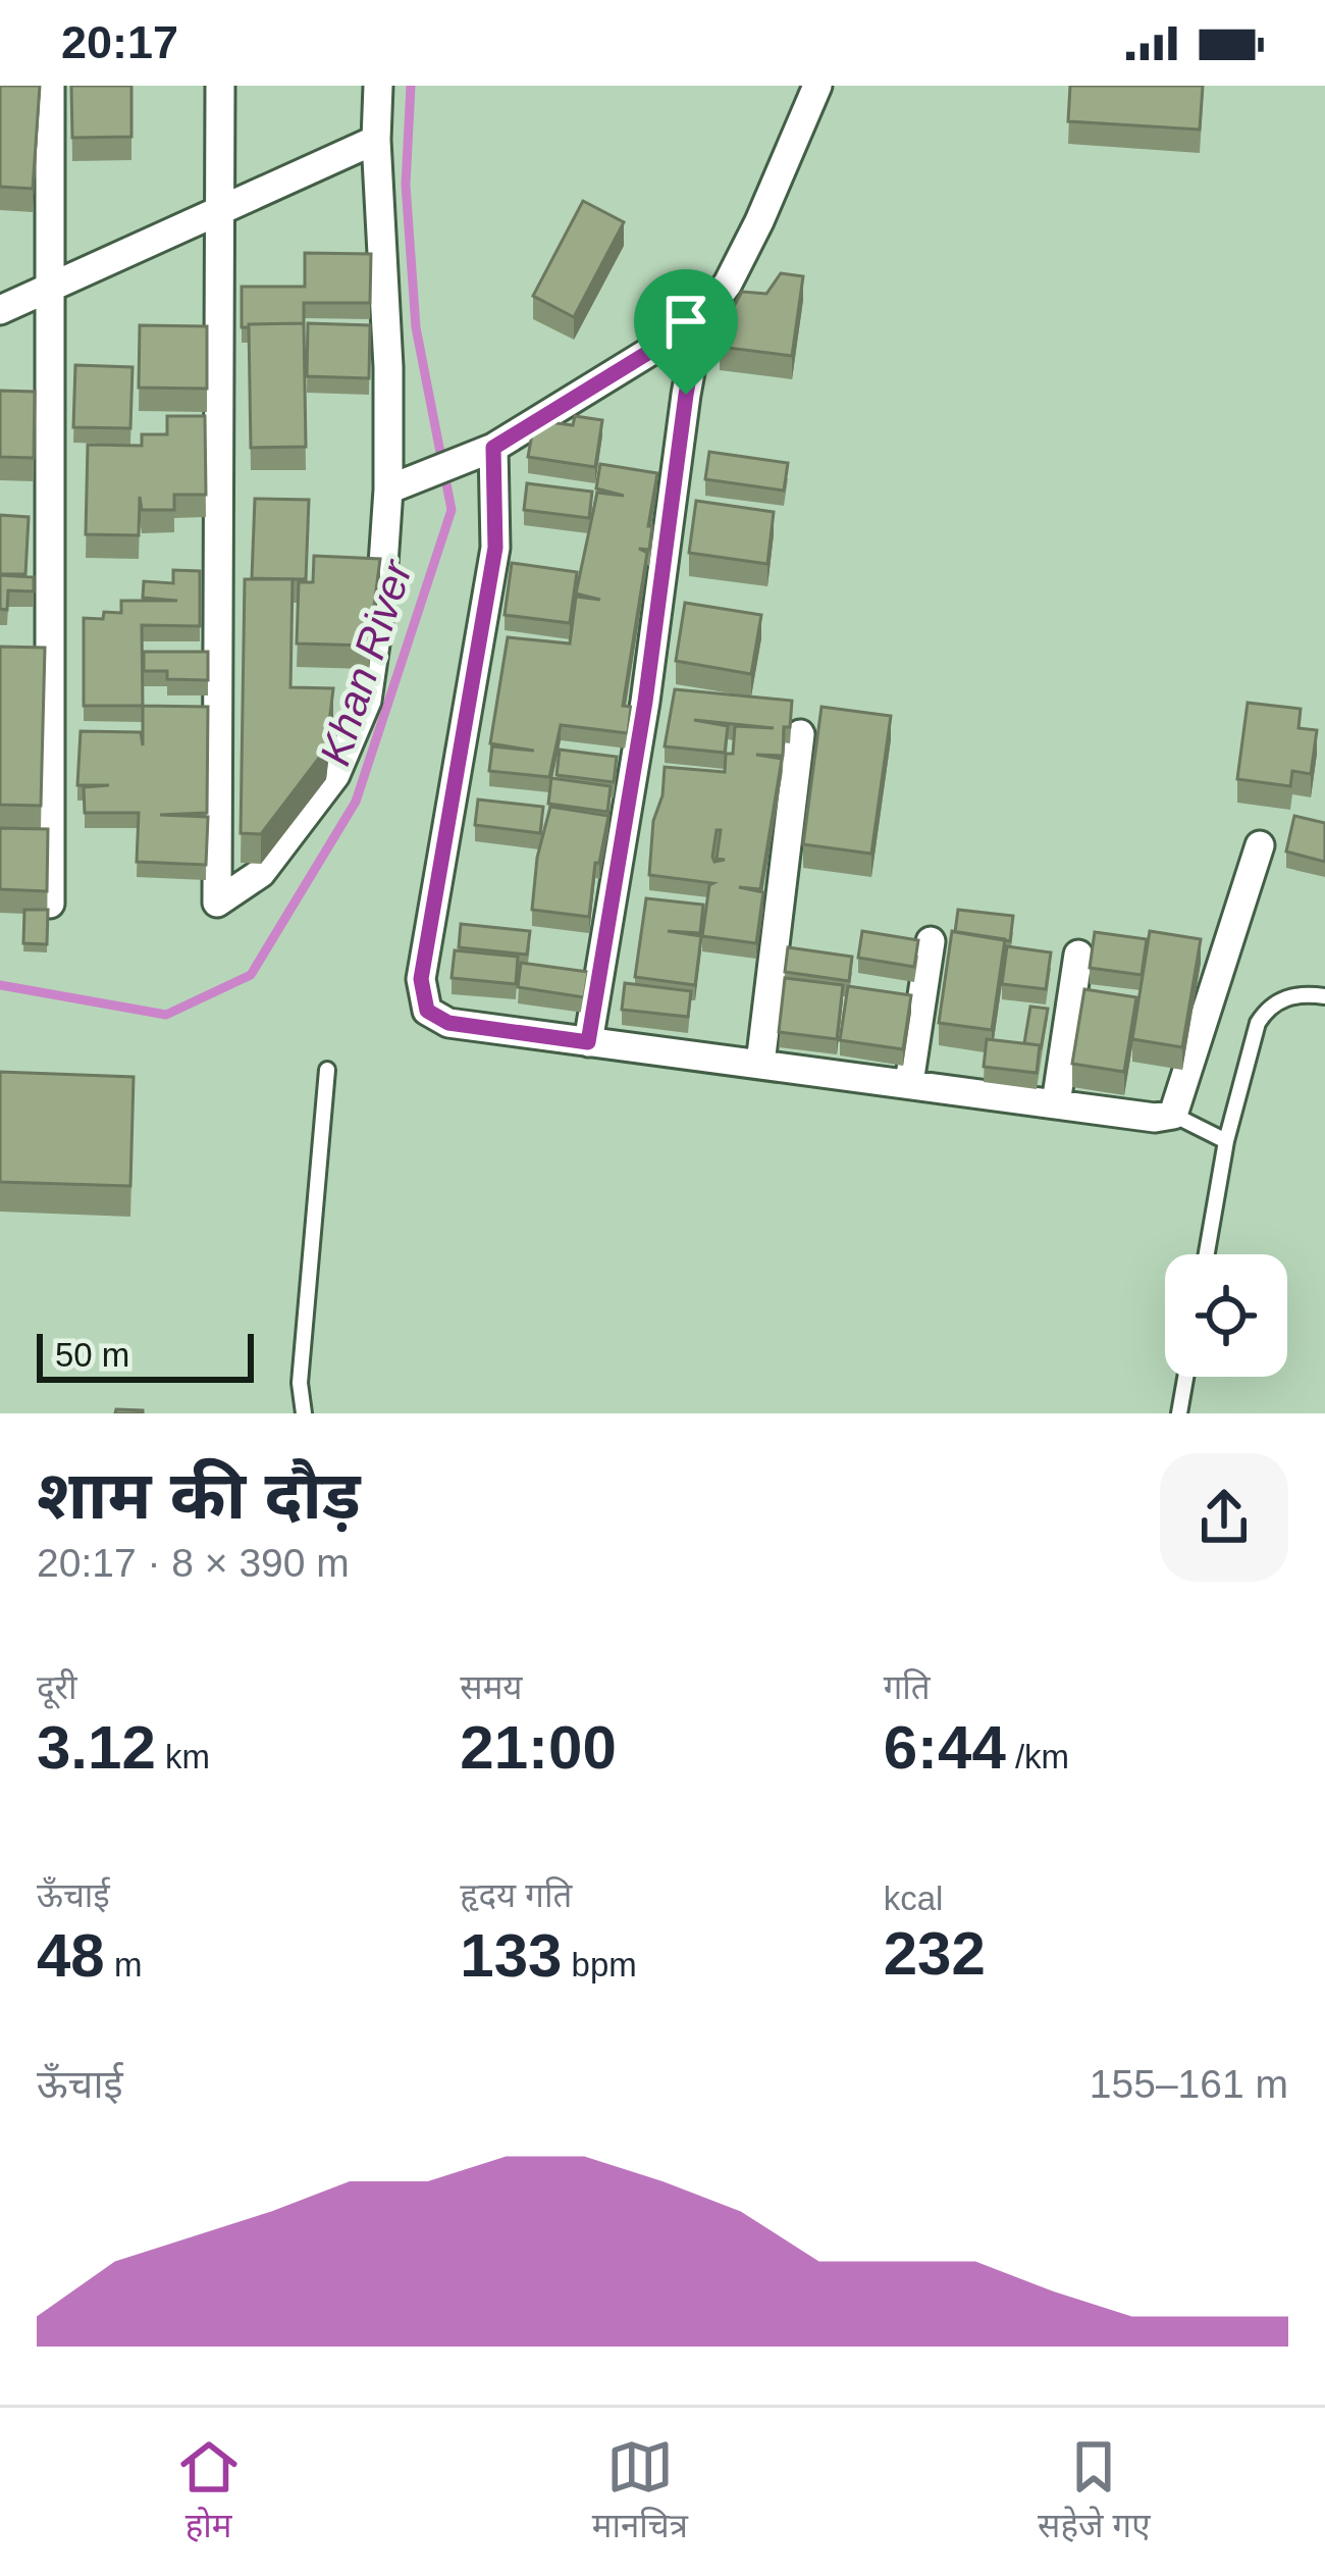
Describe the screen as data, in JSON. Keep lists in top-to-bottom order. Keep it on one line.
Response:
{"water":["Khan River"],"scale_bar":"50 m","page":{"status":"20:17","scale":"50 m","heading":["शाम की दौड़","20:17 · 8 × 390 m"],"stats":[["दूरी","3.12 km"],["समय","21:00"],["गति","6:44 /km"],["ऊँचाई","48 m"],["हृदय गति","133 bpm"],["kcal","232"]],"chart":["ऊँचाई","155–161 m"],"tabs":["होम","मानचित्र","सहेजे गए"]}}
